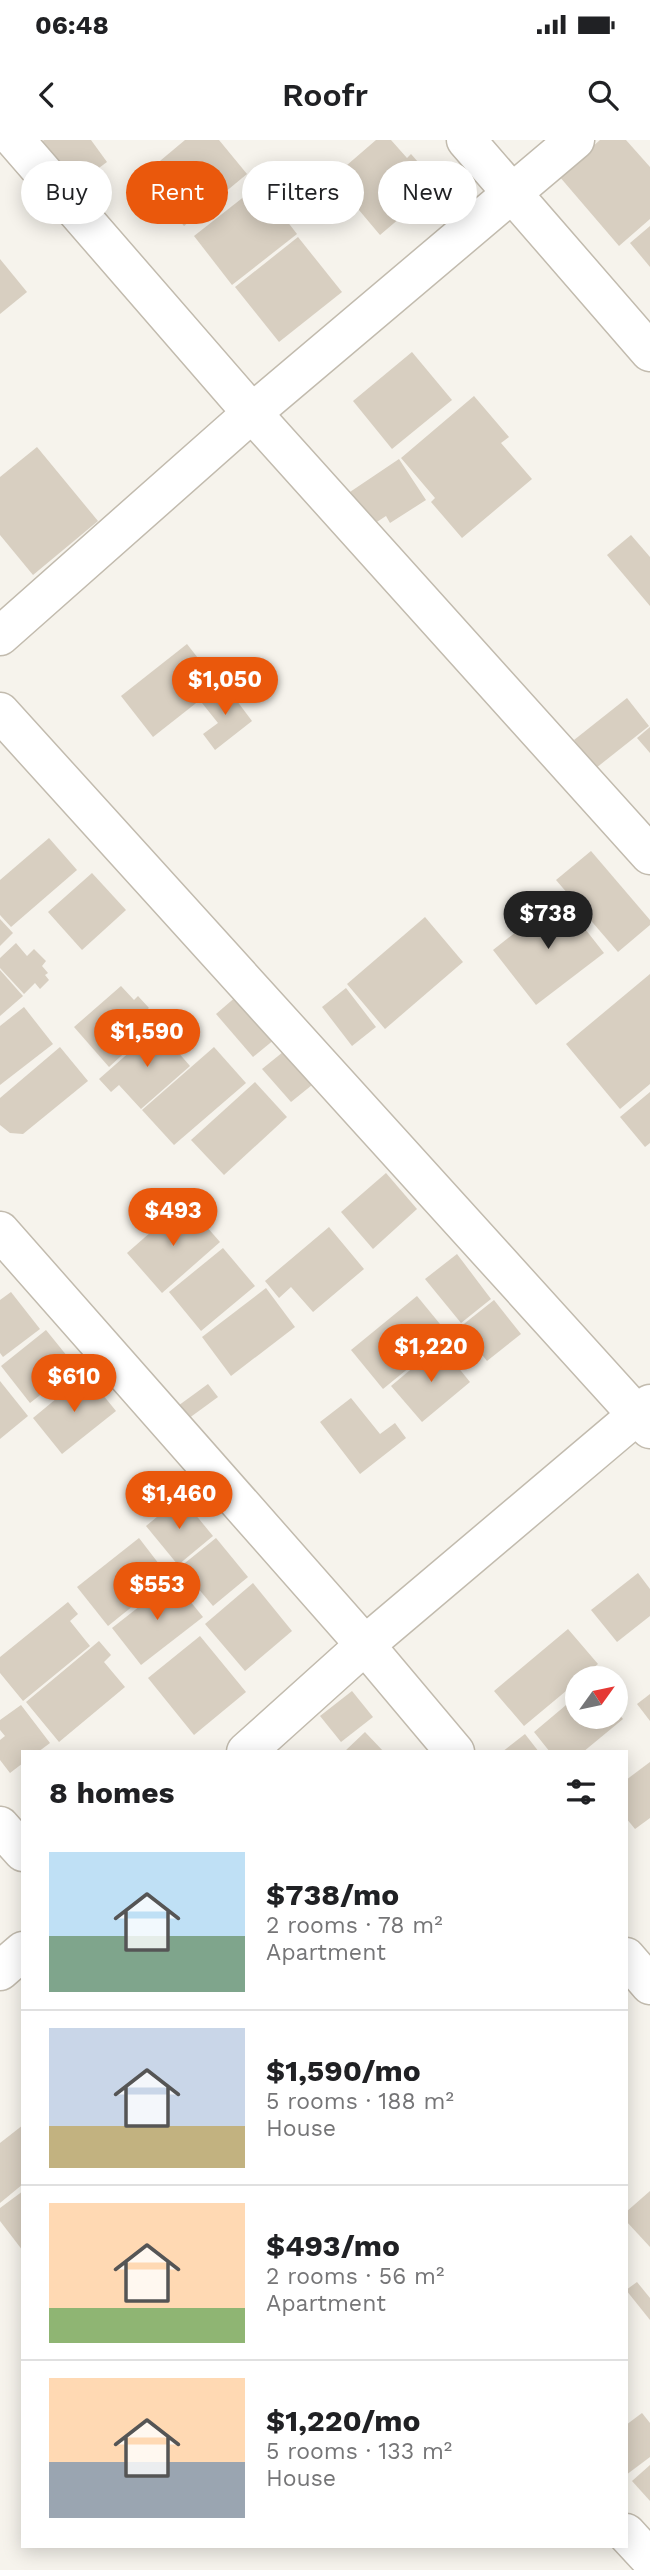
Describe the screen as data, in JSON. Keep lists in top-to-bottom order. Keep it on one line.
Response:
{"north":"top right","page":{"status":"06:48","header":"Roofr","chip":["Buy","Rent","Filters","New"],"price":["$1,050","$738","$1,590","$493","$1,220","$610","$1,460","$553"],"heading":"8 homes","list":[{"name":"$738/mo","note":"2 rooms · 78 m² · Apartment"},{"name":"$1,590/mo","note":"5 rooms · 188 m² · House"},{"name":"$493/mo","note":"2 rooms · 56 m² · Apartment"},{"name":"$1,220/mo","note":"5 rooms · 133 m² · House"}]}}
